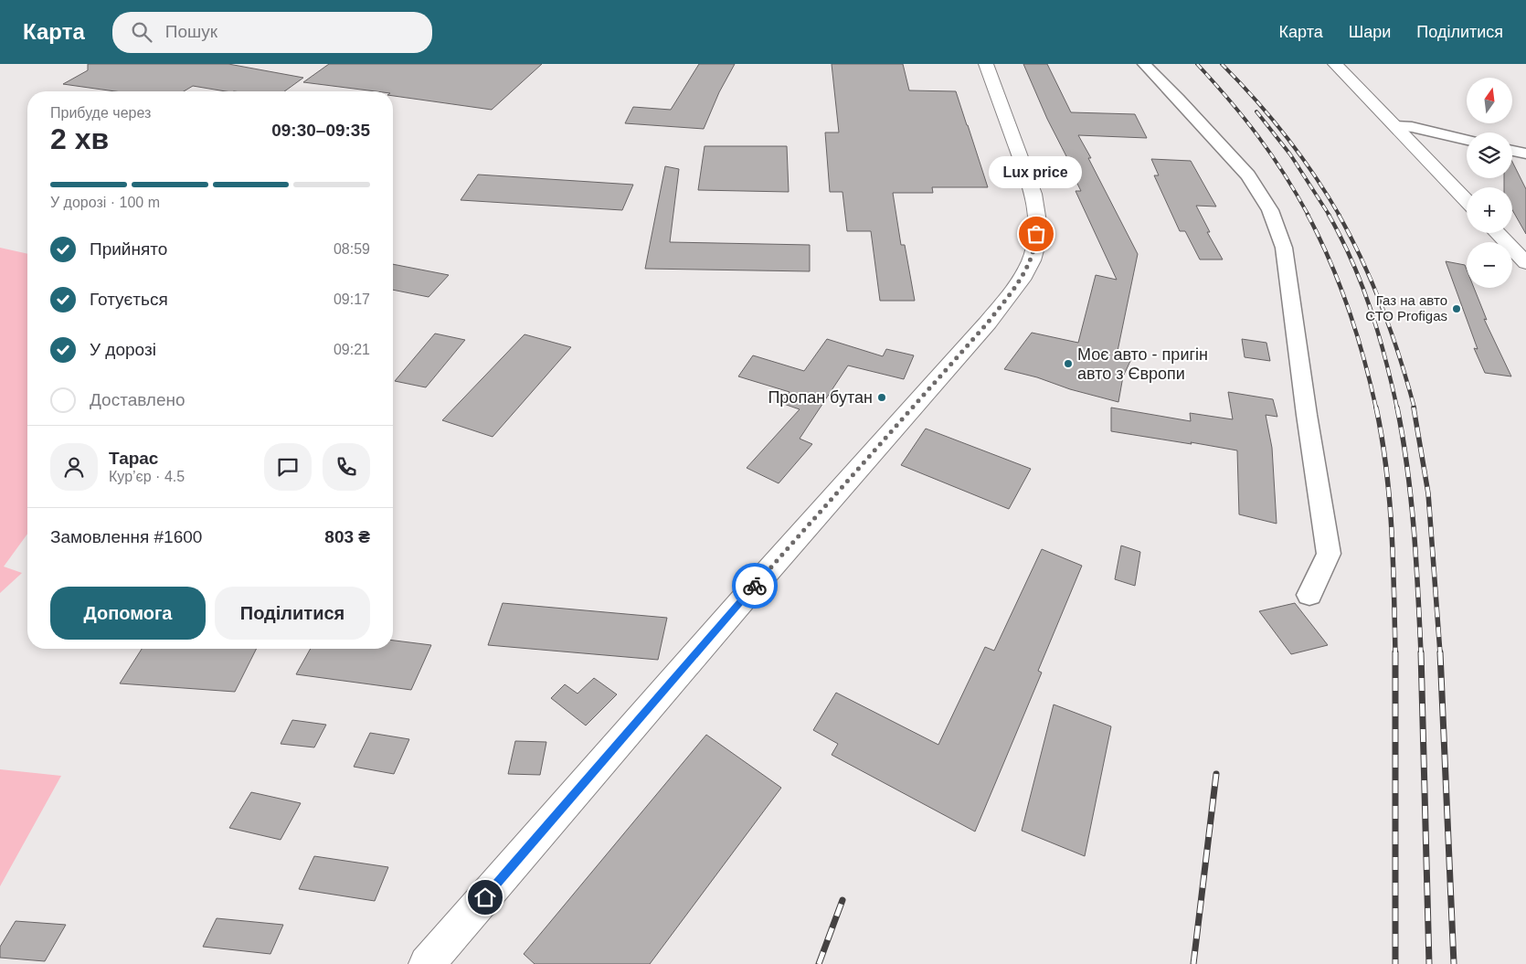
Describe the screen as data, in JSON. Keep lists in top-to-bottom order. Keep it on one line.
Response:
{"places":["Lux price","Газ на авто СТО Profigas","Моє авто - пригін авто з Європи","Пропан бутан"],"north":"top","page":{"header":"Карта","search":"Пошук","nav":["Карта","Шари","Поділитися"],"map_buttons":["+","−"],"heading":["2 хв","Прибуде через","09:30–09:35"],"panel":["Тарас","Кур’єр · 4.5","Замовлення #1600","803 ₴"],"bubble":"Lux price","bar":"У дорозі · 100 m","list":[["Прийнято","08:59"],["Готується","09:17"],["У дорозі","09:21"],"Доставлено"],"buttons":["Допомога","Поділитися"]}}
